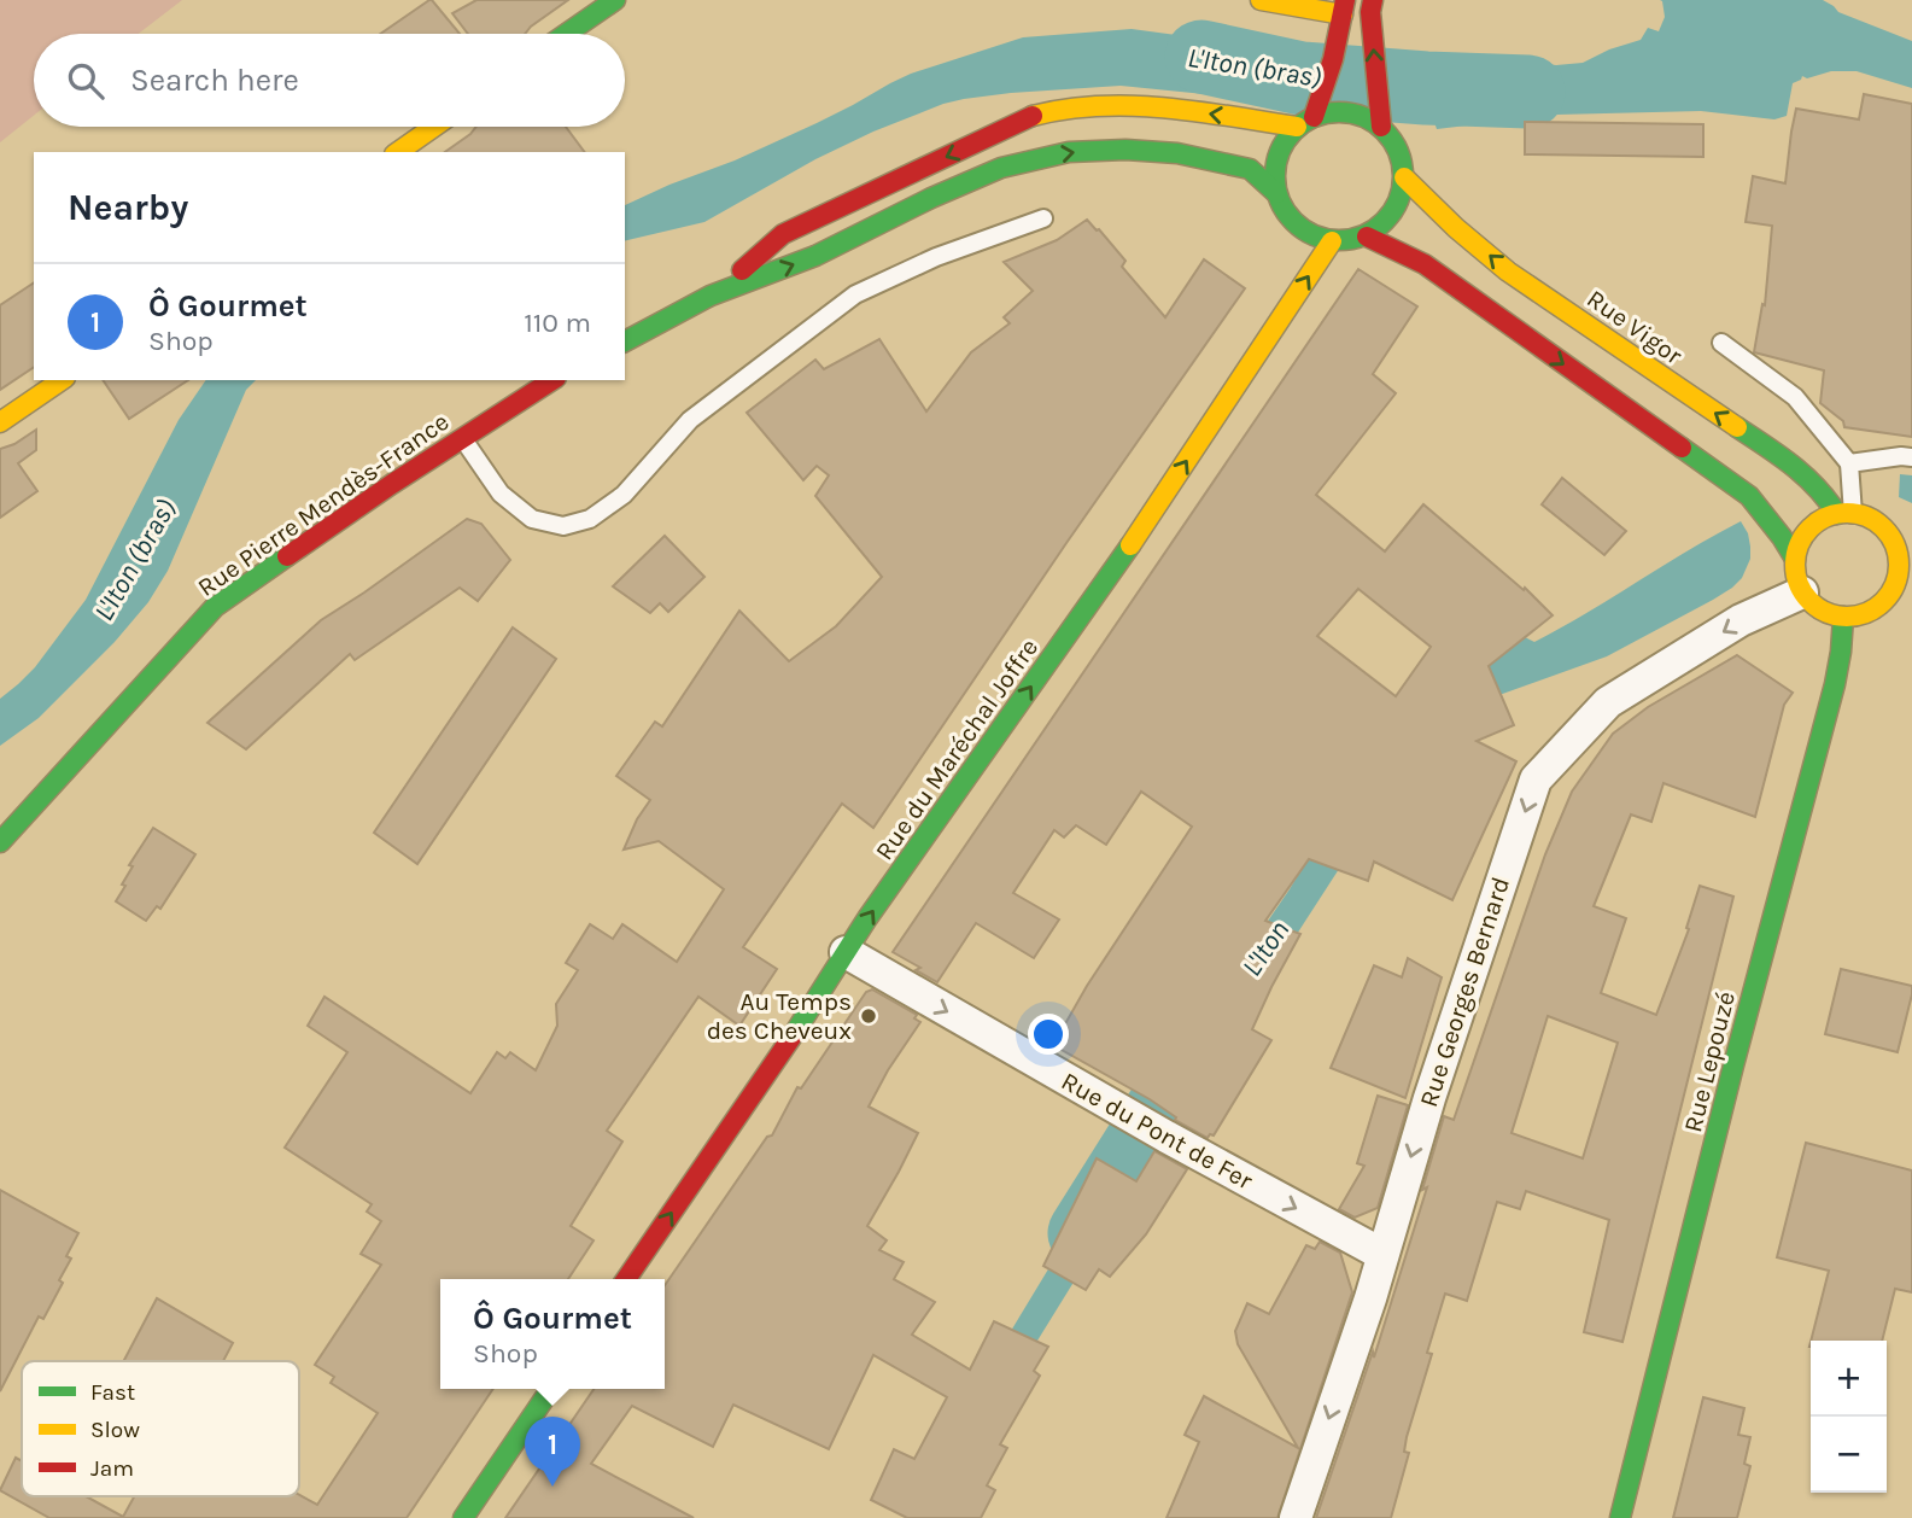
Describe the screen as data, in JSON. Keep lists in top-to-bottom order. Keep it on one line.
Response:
{"streets":{"main road":["Rue Vigor","Rue Pierre Mendès-France","Rue du Maréchal Joffre","Rue Lepouzé"],"street":["Rue Georges Bernard","Rue du Pont de Fer"]},"crossings":[["Rue Vigor","Rue du Maréchal Joffre"],["Rue Vigor","Rue Georges Bernard"],["Rue Vigor","Rue Lepouzé"],["Rue du Maréchal Joffre","Rue du Pont de Fer"],["Rue Georges Bernard","Rue Lepouzé"],["Rue Georges Bernard","Rue du Pont de Fer"]],"one_way":["Rue du Maréchal Joffre","Rue Georges Bernard","Rue du Pont de Fer"],"water":["L'Iton (bras)","L'Iton"],"places":["Au Temps des Cheveux"],"legend":["Fast","Slow","Jam"],"page":{"search":"Search here","heading":"Nearby","list":[{"mark":"1","name":"Ô Gourmet","note":"Shop","value":"110 m"}],"popup":["Ô Gourmet","Shop"],"map_buttons":["+","−"],"pins":"1"}}
